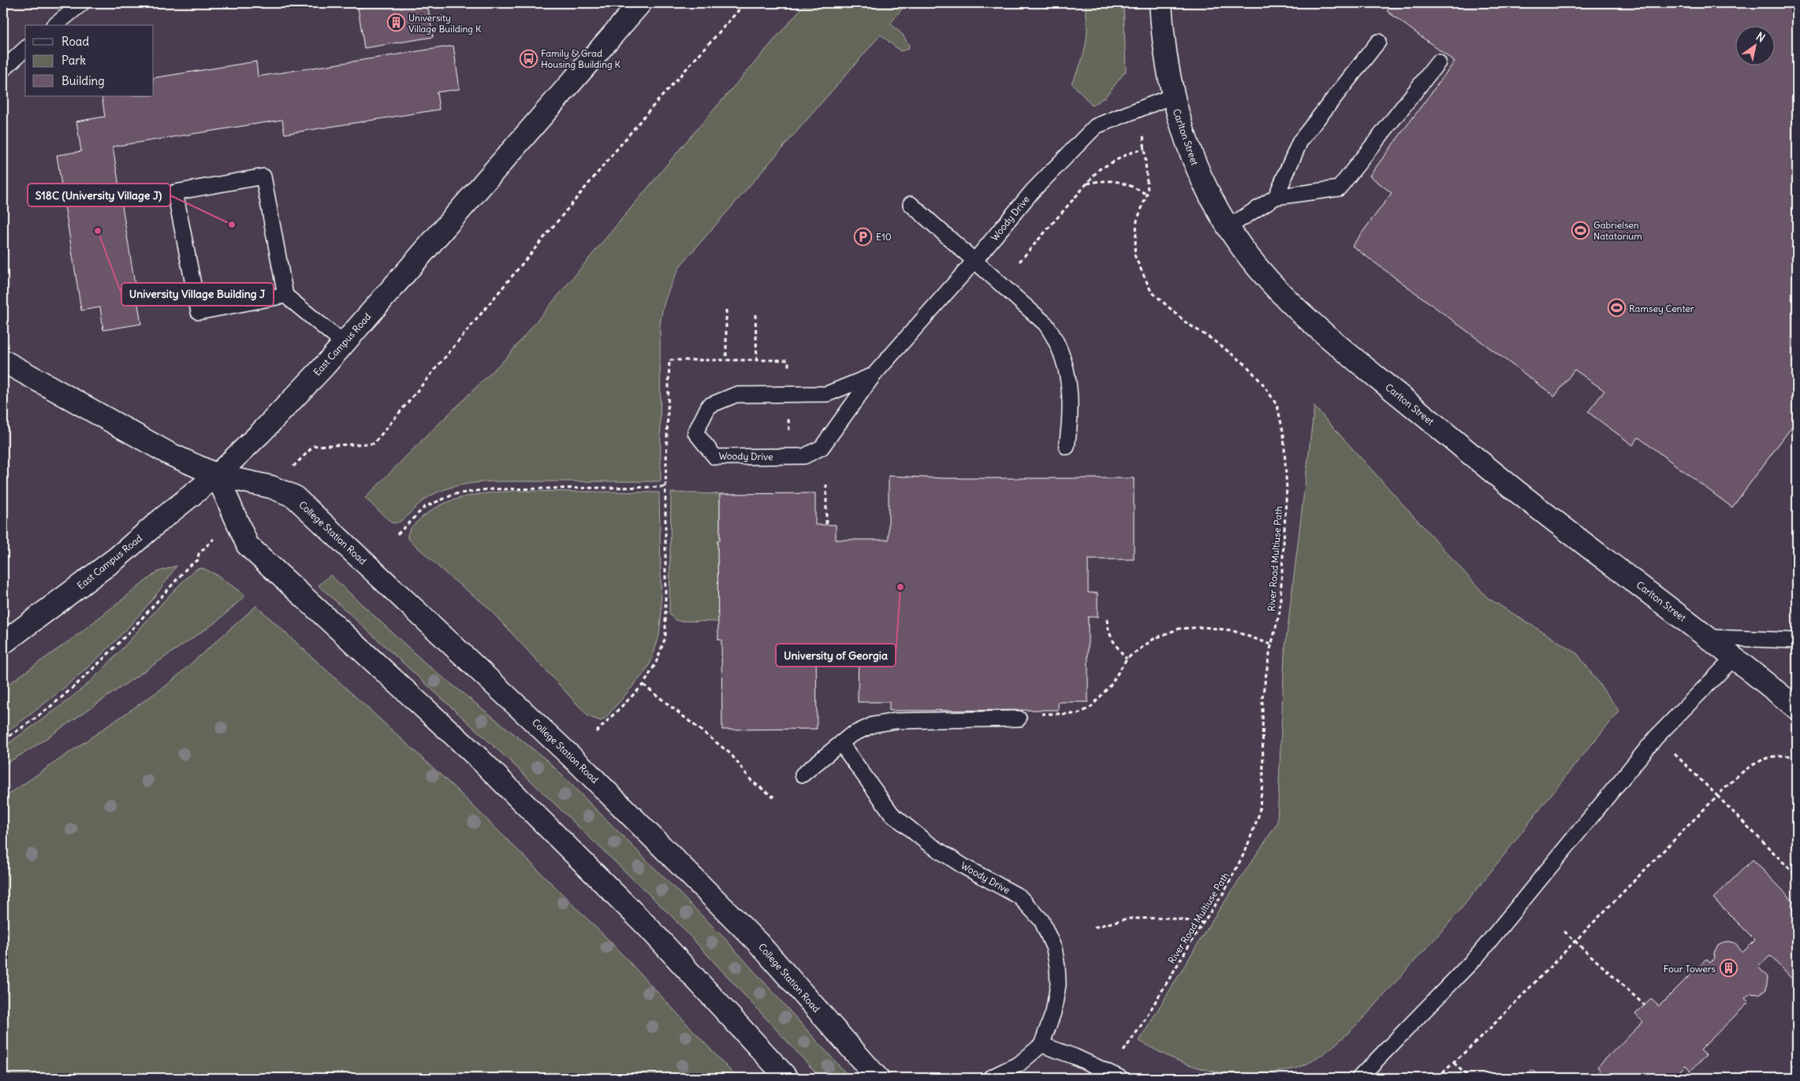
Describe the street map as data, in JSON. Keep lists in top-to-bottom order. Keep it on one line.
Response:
{"streets":{"main road":["Carlton Street","East Campus Road","College Station Road"],"lane":["Woody Drive"],"path":["River Road Multiuse Path"]},"crossings":[["Carlton Street","Woody Drive"],["East Campus Road","College Station Road"]],"places":{"building":["University Village Building K","Four Towers"],"bus stop":["Family & Grad Housing Building K"],"other":["S18C (University Village J)","University Village Building J","University of Georgia"],"sports":["Gabrielsen Natatorium","Ramsey Center"],"parking":["E10"]},"legend":["Road","Park","Building"],"north":"top right"}
